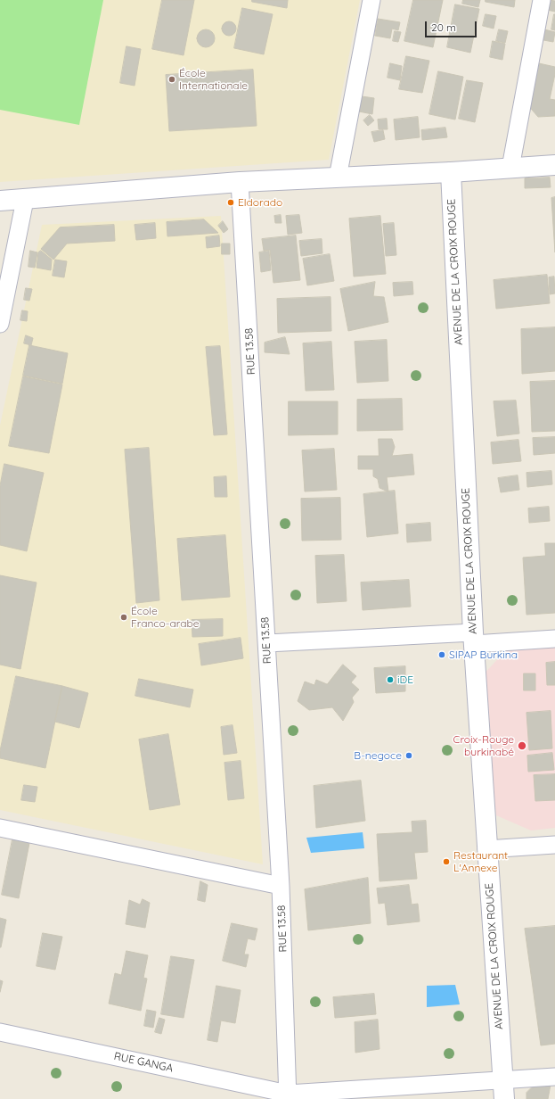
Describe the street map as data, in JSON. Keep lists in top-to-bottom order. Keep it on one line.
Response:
{"streets":{"street":["AVENUE DE LA CROIX ROUGE","RUE 13.58","RUE GANGA"]},"crossings":[["AVENUE DE LA CROIX ROUGE","RUE GANGA"],["RUE 13.58","RUE GANGA"]],"places":["École Internationale","Eldorado","École Franco-arabe","SIPAP Burkina","iDE","Croix-Rouge burkinabé","B-negoce","Restaurant L'Annexe"],"scale_bar":"20 m"}
